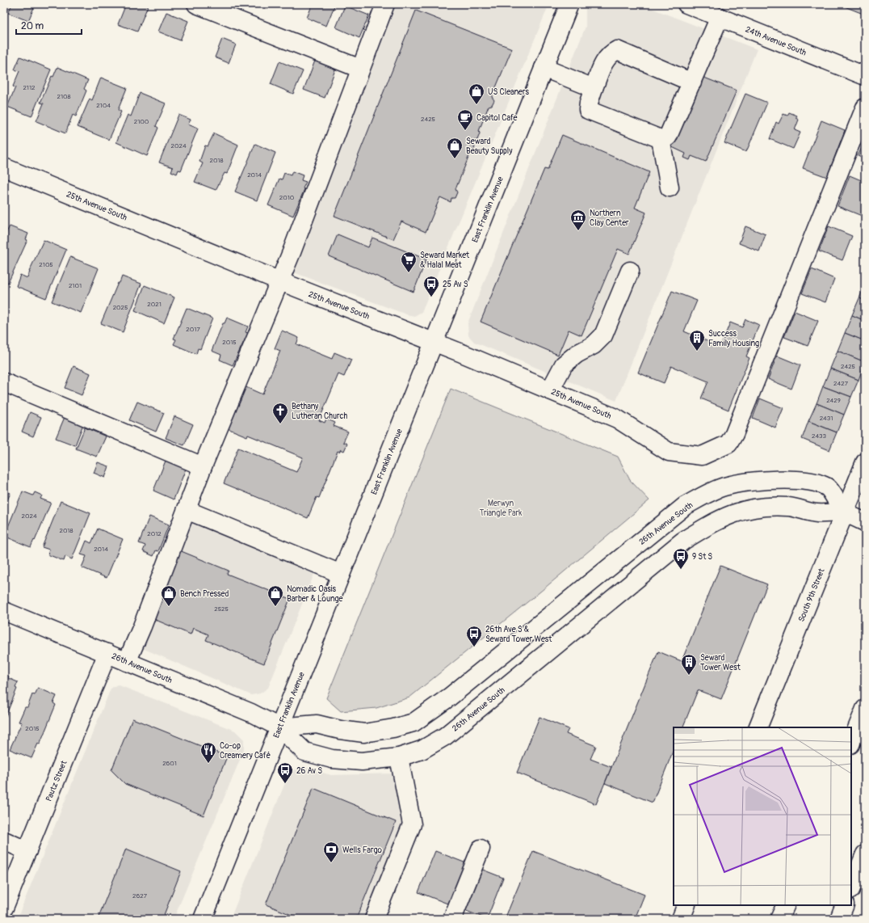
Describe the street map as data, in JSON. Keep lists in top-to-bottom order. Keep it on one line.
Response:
{"streets":{"main road":["24th Avenue South","25th Avenue South","East Franklin Avenue","26th Avenue South","South 9th Street","Pautz Street"]},"crossings":[["25th Avenue South","East Franklin Avenue"],["East Franklin Avenue","26th Avenue South"],["26th Avenue South","South 9th Street"],["26th Avenue South","Pautz Street"]],"parks":["Merwyn Triangle Park"],"places":{"shop":["US Cleaners","Seward Beauty Supply","Bench Pressed","Nomadic Oasis Barber & Lounge"],"cafe":["Capitol Cafe"],"museum":["Northern Clay Center"],"supermarket":["Seward Market & Halal Meat"],"bus stop":["25 Av S","9 St S","26th Ave S & Seward Tower West","26 Av S"],"building":["Success Family Housing","Seward Tower West"],"church":["Bethany Lutheran Church"],"restaurant":["Co-op Creamery Café"],"bank":["Wells Fargo"]},"house_numbers":["2112","2108","2104","2425","2100","2024","2018","2014","2010","2105","2101","2021","2025","2017","2015","2425","2427","2429","2431","2433","2024","2018","2012","2014","2525","2015","2601","2627"],"scale_bar":"20 m"}
